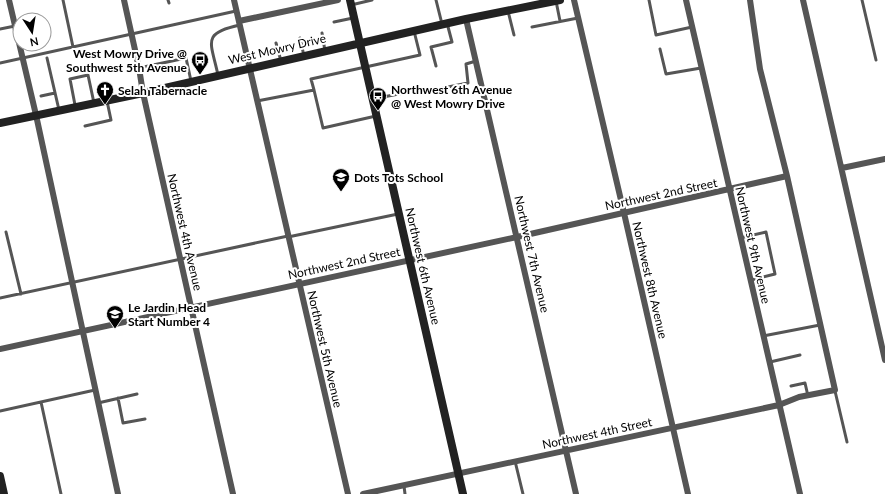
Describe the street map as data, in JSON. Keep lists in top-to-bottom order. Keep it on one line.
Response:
{"streets":{"street":["West Mowry Drive","Northwest 2nd Street","Northwest 4th Avenue","Northwest 9th Avenue","Northwest 7th Avenue","Northwest 6th Avenue","Northwest 8th Avenue","Northwest 5th Avenue","Northwest 4th Street"]},"crossings":[["West Mowry Drive","Northwest 4th Avenue"],["West Mowry Drive","Northwest 7th Avenue"],["West Mowry Drive","Northwest 6th Avenue"],["West Mowry Drive","Northwest 5th Avenue"],["Northwest 2nd Street","Northwest 4th Avenue"],["Northwest 2nd Street","Northwest 9th Avenue"],["Northwest 2nd Street","Northwest 7th Avenue"],["Northwest 2nd Street","Northwest 6th Avenue"],["Northwest 2nd Street","Northwest 8th Avenue"],["Northwest 2nd Street","Northwest 5th Avenue"],["Northwest 9th Avenue","Northwest 4th Street"],["Northwest 7th Avenue","Northwest 4th Street"],["Northwest 6th Avenue","Northwest 4th Street"],["Northwest 8th Avenue","Northwest 4th Street"]],"places":{"bus stop":["West Mowry Drive @ Southwest 5th Avenue","Northwest 6th Avenue @ West Mowry Drive"],"church":["Selah Tabernacle"],"school or university":["Dots Tots School","Le Jardin Head Start Number 4"]},"north":"bottom"}
